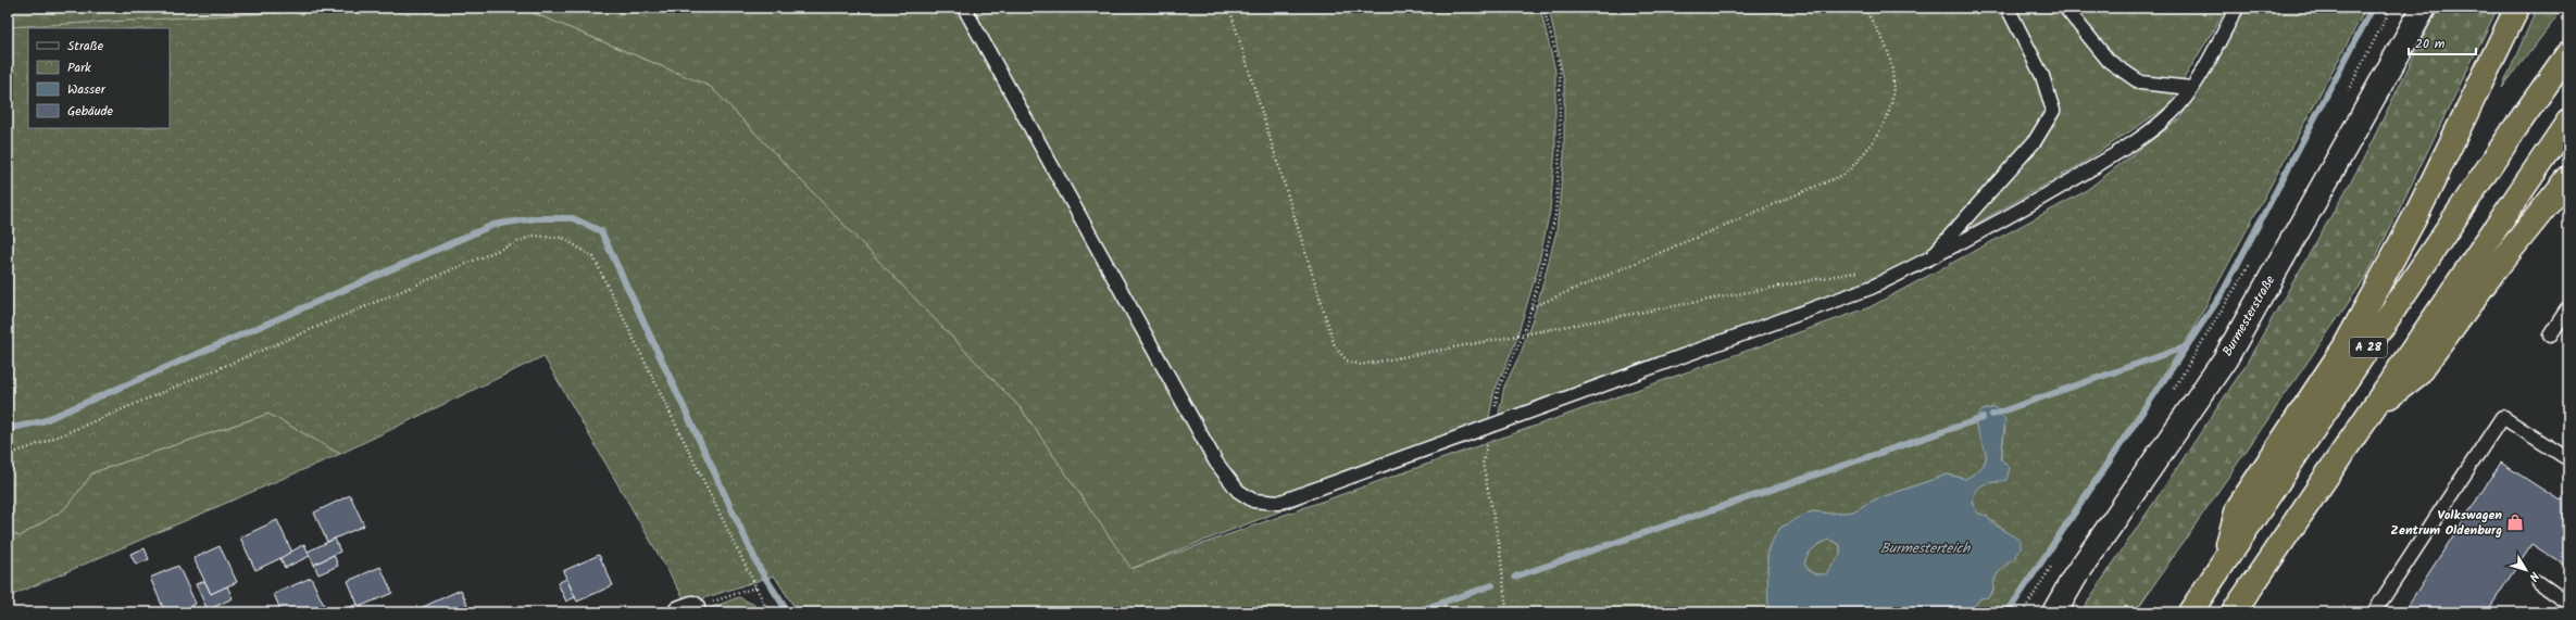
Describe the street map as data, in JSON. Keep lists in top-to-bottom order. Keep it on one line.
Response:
{"streets":{"highway":["A 28"],"street":["Burmesterstraße"]},"water":["Burmesterteich"],"places":{"shop":["Volkswagen Zentrum Oldenburg"]},"legend":["Straße","Park","Wasser","Gebäude"],"scale_bar":"20 m","north":"bottom right"}
